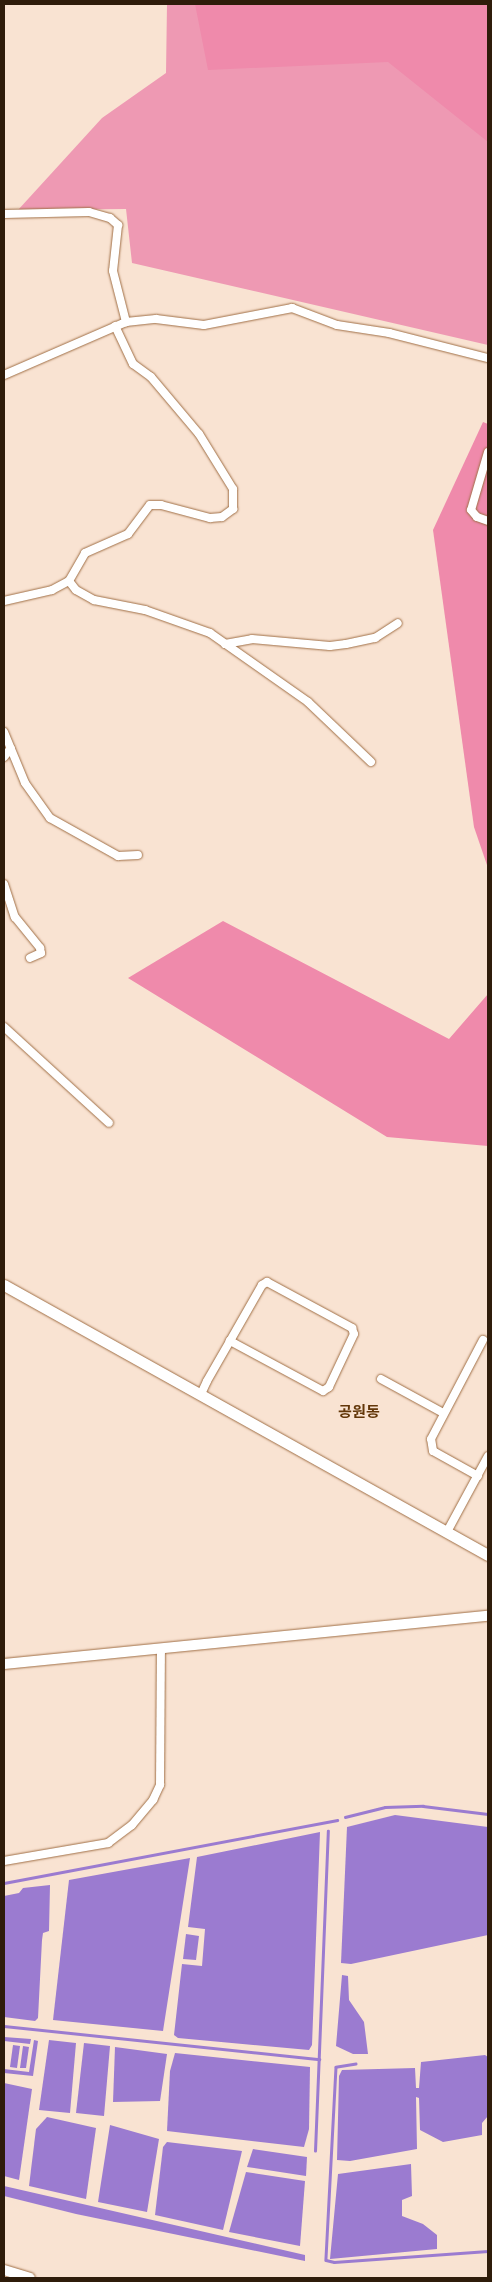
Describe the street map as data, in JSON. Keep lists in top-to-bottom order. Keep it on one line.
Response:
{"districts":["공원동"]}
